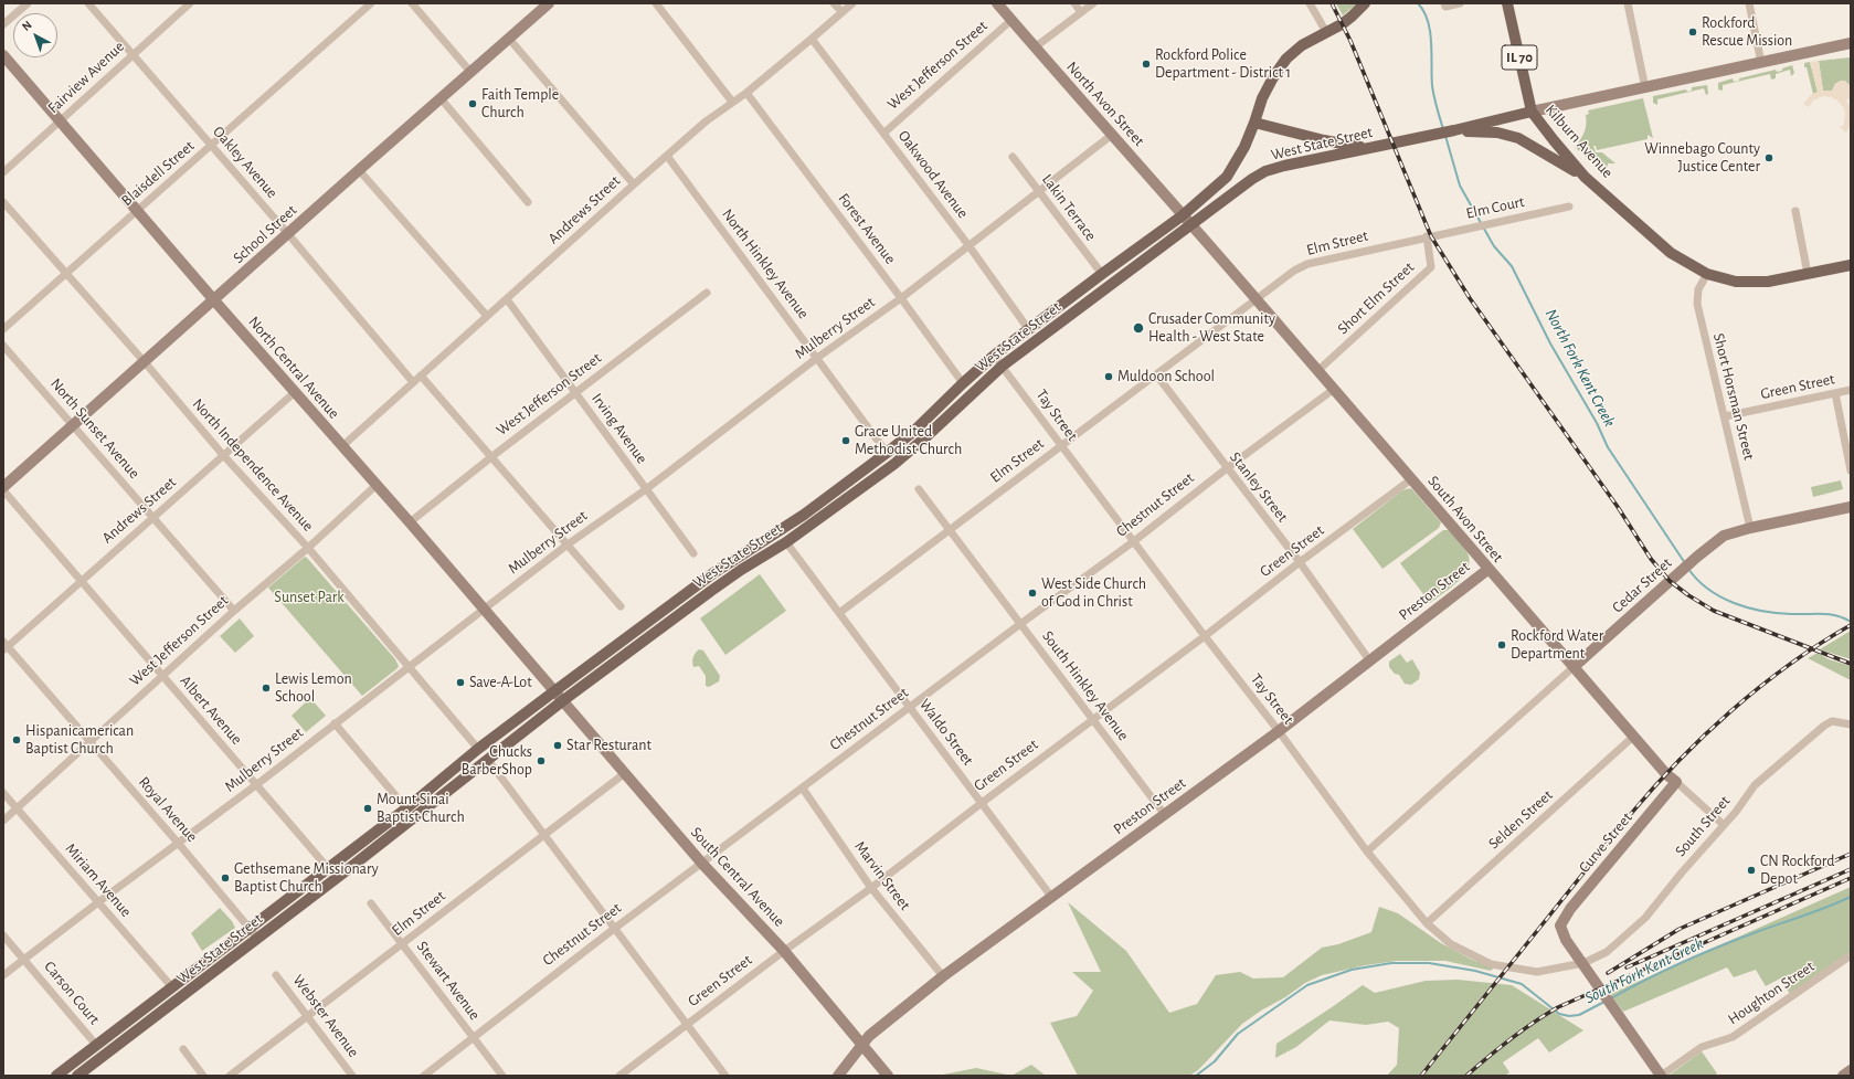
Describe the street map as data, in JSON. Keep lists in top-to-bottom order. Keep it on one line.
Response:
{"streets":{"main road":["IL 70","Kilburn Avenue","West State Street"],"street":["West Jefferson Street","Fairview Avenue","North Avon Street","Oakley Avenue","Blaisdell Street","Oakwood Avenue","Lakin Terrace","Elm Court","Andrews Street","Forest Avenue","School Street","Elm Street","North Hinkley Avenue","Short Elm Street","Mulberry Street","North Central Avenue","Green Street","Short Horsman Street","Tay Street","North Sunset Avenue","Irving Avenue","North Independence Avenue","Stanley Street","Chestnut Street","South Avon Street","Cedar Street","Preston Street","South Hinkley Avenue","Albert Avenue","Waldo Street","Royal Avenue","Selden Street","South Street","Curve Street","Marvin Street","South Central Avenue","Miriam Avenue","Stewart Avenue","Carson Court","Houghton Street","Webster Avenue"]},"crossings":[["West Jefferson Street","North Avon Street"],["West Jefferson Street","Oakwood Avenue"],["West Jefferson Street","North Central Avenue"],["West Jefferson Street","North Sunset Avenue"],["West Jefferson Street","Irving Avenue"],["West Jefferson Street","North Independence Avenue"],["West Jefferson Street","Albert Avenue"],["West Jefferson Street","Royal Avenue"],["West Jefferson Street","Miriam Avenue"],["Fairview Avenue","Oakley Avenue"],["Fairview Avenue","North Central Avenue"],["North Avon Street","West State Street"],["North Avon Street","Mulberry Street"],["North Avon Street","South Avon Street"],["Kilburn Avenue","West State Street"],["Kilburn Avenue","Short Horsman Street"],["West State Street","Oakwood Avenue"],["West State Street","Lakin Terrace"],["West State Street","Forest Avenue"],["West State Street","North Hinkley Avenue"],["West State Street","North Central Avenue"],["West State Street","Tay Street"],["West State Street","North Independence Avenue"],["West State Street","South Avon Street"],["West State Street","Albert Avenue"],["West State Street","Waldo Street"],["West State Street","Royal Avenue"],["West State Street","South Central Avenue"],["West State Street","Miriam Avenue"],["West State Street","Carson Court"],["Oakley Avenue","Blaisdell Street"],["Oakley Avenue","Andrews Street"],["Oakley Avenue","School Street"],["Blaisdell Street","North Central Avenue"],["Blaisdell Street","North Independence Avenue"],["Oakwood Avenue","Andrews Street"],["Oakwood Avenue","Mulberry Street"],["Lakin Terrace","Mulberry Street"],["Elm Court","Elm Street"],["Elm Court","Short Elm Street"],["Andrews Street","Forest Avenue"],["Andrews Street","North Hinkley Avenue"],["Andrews Street","North Central Avenue"],["Andrews Street","North Sunset Avenue"],["Andrews Street","Irving Avenue"],["Andrews Street","North Independence Avenue"],["Andrews Street","Albert Avenue"],["Andrews Street","Royal Avenue"],["Forest Avenue","Mulberry Street"],["School Street","North Central Avenue"],["School Street","North Sunset Avenue"],["School Street","North Independence Avenue"],["Elm Street","Short Elm Street"],["Elm Street","Tay Street"],["Elm Street","Stanley Street"],["Elm Street","South Avon Street"],["Elm Street","South Hinkley Avenue"],["Elm Street","Waldo Street"],["Elm Street","South Central Avenue"],["Elm Street","Stewart Avenue"],["Elm Street","Webster Avenue"],["North Hinkley Avenue","Mulberry Street"],["Short Elm Street","South Avon Street"],["Mulberry Street","North Central Avenue"],["Mulberry Street","Irving Avenue"],["Mulberry Street","North Independence Avenue"],["Mulberry Street","Albert Avenue"],["Mulberry Street","Royal Avenue"],["Mulberry Street","Miriam Avenue"],["Mulberry Street","Carson Court"],["North Central Avenue","South Central Avenue"],["Green Street","Short Horsman Street"],["Green Street","Tay Street"],["Green Street","Stanley Street"],["Green Street","South Avon Street"],["Green Street","South Hinkley Avenue"],["Green Street","Waldo Street"],["Green Street","Marvin Street"],["Green Street","South Central Avenue"],["Short Horsman Street","Cedar Street"],["Tay Street","Chestnut Street"],["Tay Street","Cedar Street"],["Tay Street","Preston Street"],["Tay Street","Selden Street"],["Tay Street","South Street"],["Tay Street","Curve Street"],["Stanley Street","Chestnut Street"],["Stanley Street","Preston Street"],["Chestnut Street","South Avon Street"],["Chestnut Street","South Hinkley Avenue"],["Chestnut Street","Waldo Street"],["Chestnut Street","Marvin Street"],["Chestnut Street","South Central Avenue"],["Chestnut Street","Stewart Avenue"],["South Avon Street","Cedar Street"],["South Avon Street","Preston Street"],["South Avon Street","Selden Street"],["South Avon Street","South Street"],["South Avon Street","Curve Street"],["Preston Street","South Hinkley Avenue"],["Preston Street","Waldo Street"],["Preston Street","Marvin Street"],["Preston Street","South Central Avenue"],["South Street","Curve Street"]],"water":["North Fork Kent Creek","South Fork Kent Creek"],"parks":["Sunset Park"],"places":["Rockford Rescue Mission","Rockford Police Department - District 1","Faith Temple Church","Winnebago County Justice Center","Crusader Community Health - West State","Muldoon School","Grace United Methodist Church","West Side Church of God in Christ","Rockford Water Department","Save-A-Lot","Lewis Lemon School","Hispanicamerican Baptist Church","Star Resturant","Chucks BarberShop","Mount Sinai Baptist Church","CN Rockford Depot","Gethsemane Missionary Baptist Church"],"north":"top left"}
